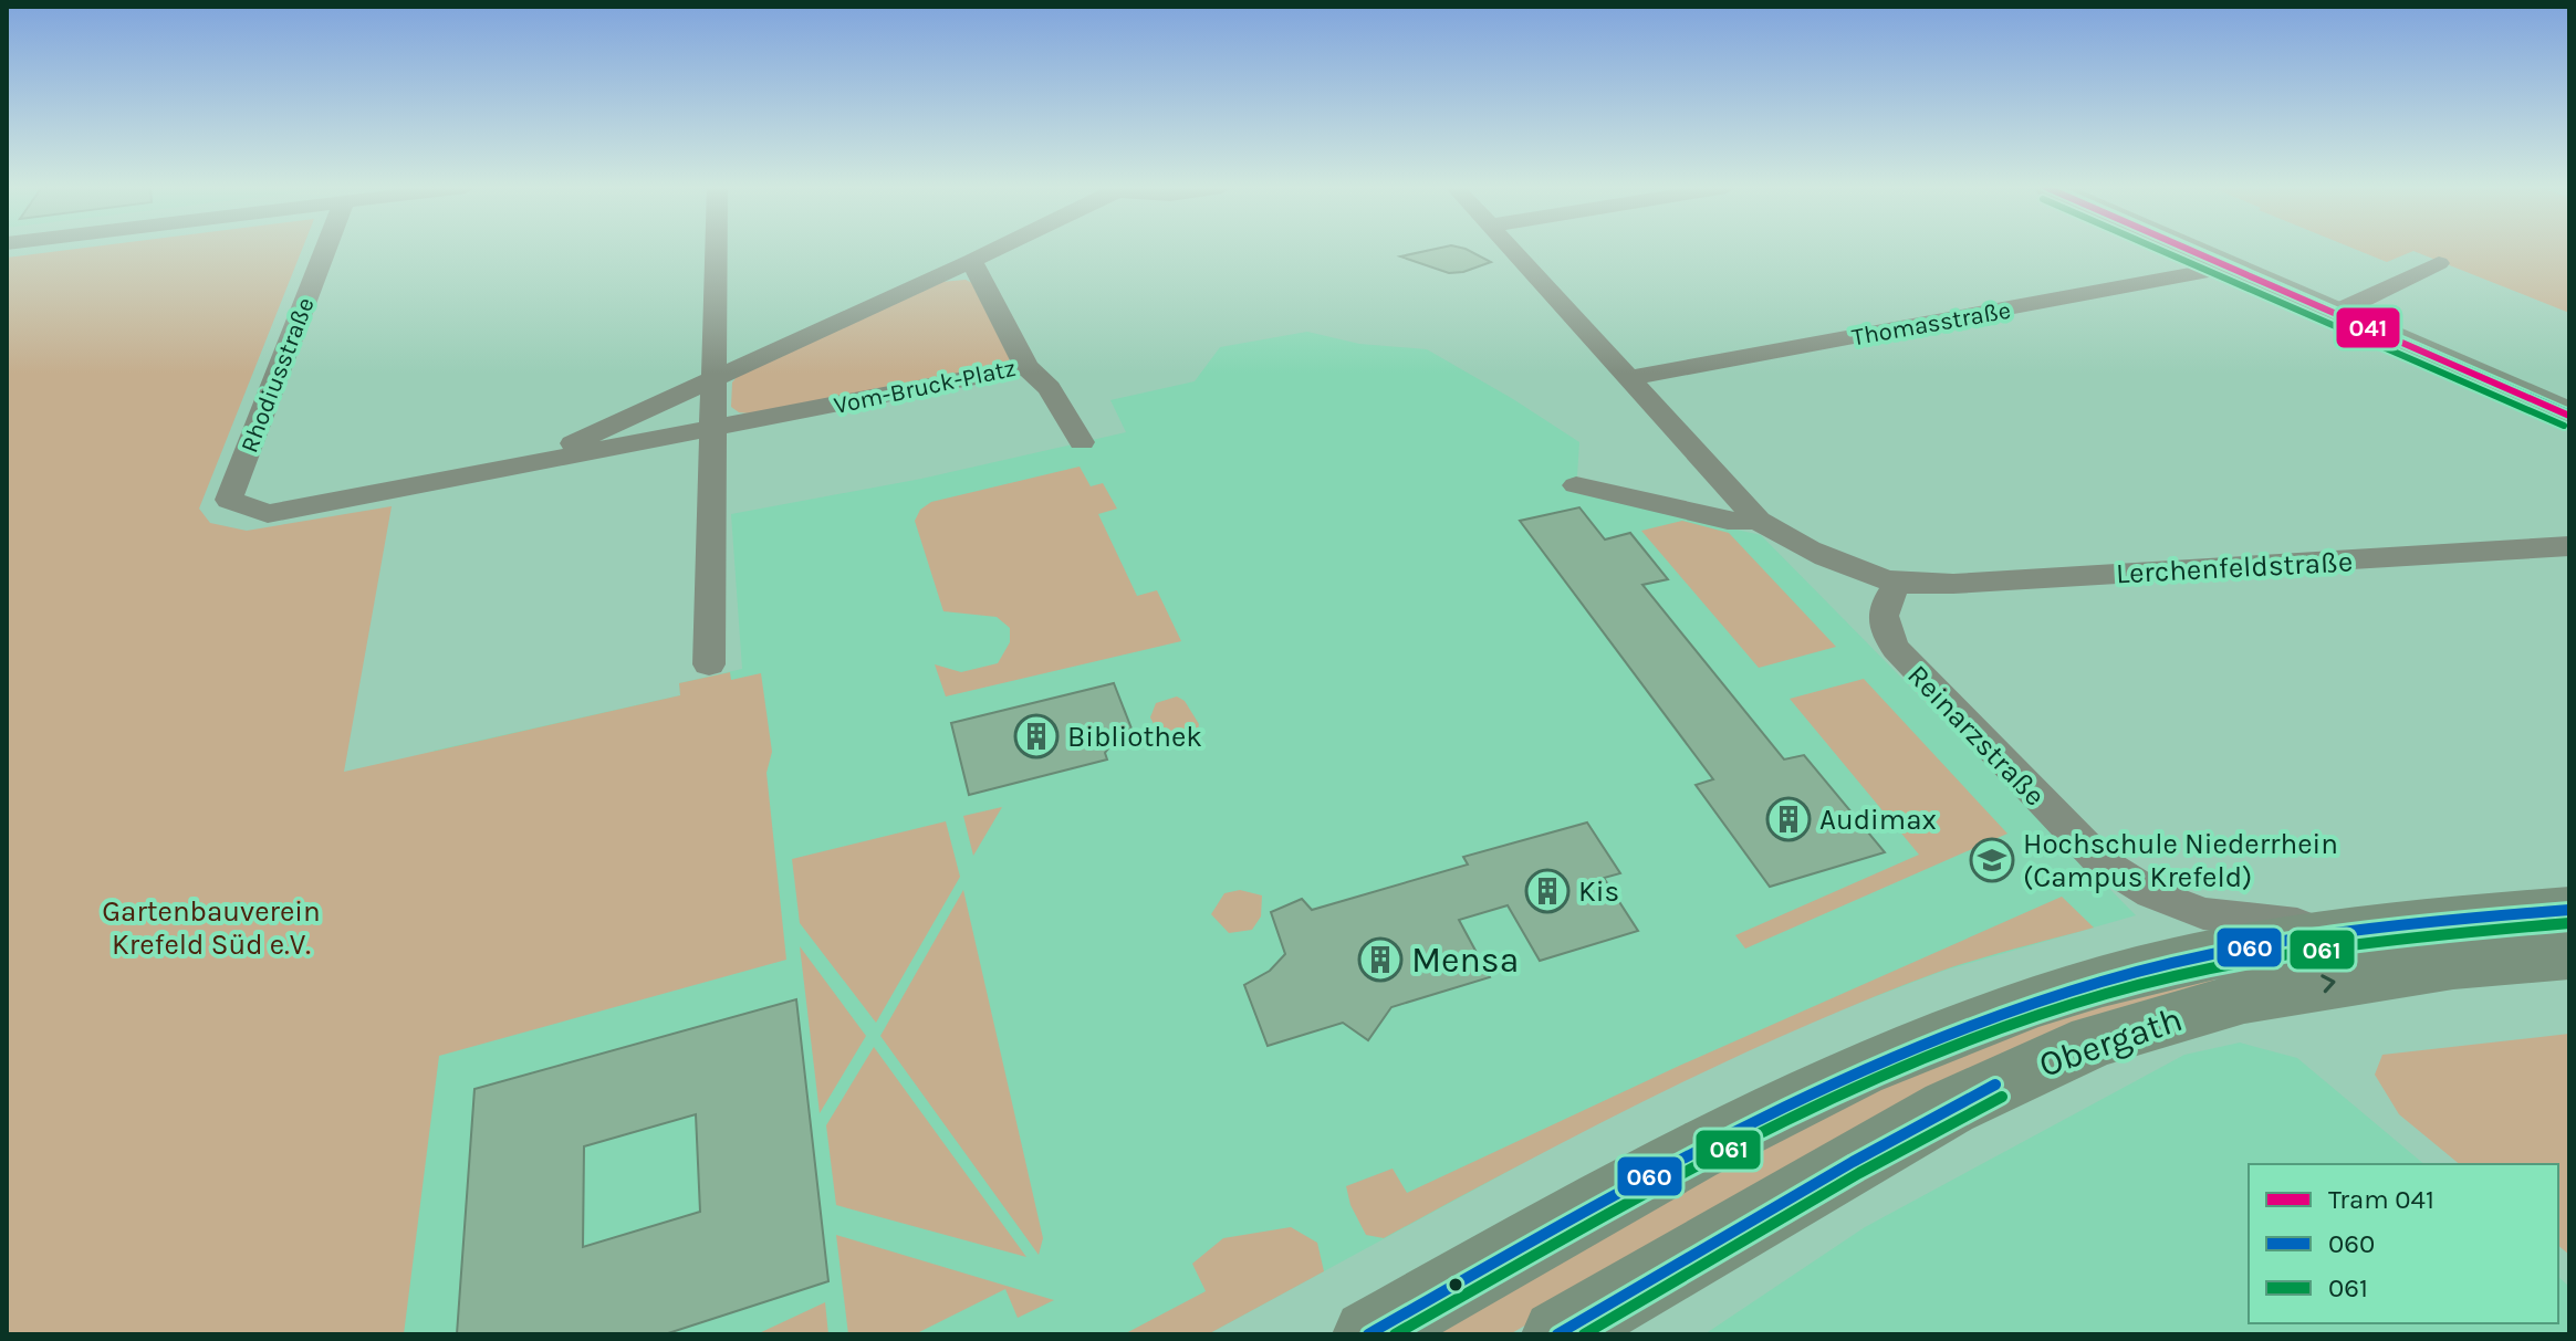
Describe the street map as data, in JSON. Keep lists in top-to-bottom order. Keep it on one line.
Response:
{"streets":{"main road":["Obergath"],"street":["Thomasstraße","Rhodiusstraße","Vom-Bruck-Platz","Lerchenfeldstraße","Reinarzstraße"]},"crossings":[["Rhodiusstraße","Vom-Bruck-Platz"],["Lerchenfeldstraße","Reinarzstraße"],["Reinarzstraße","Obergath"]],"parks":["Gartenbauverein Krefeld Süd e.V."],"places":{"building":["Bibliothek","Audimax","Kis","Mensa"],"school or university":["Hochschule Niederrhein (Campus Krefeld)"]},"lines":["tram line 041","transit line 060","transit line 061"],"legend":["Tram 041","060","061"]}
